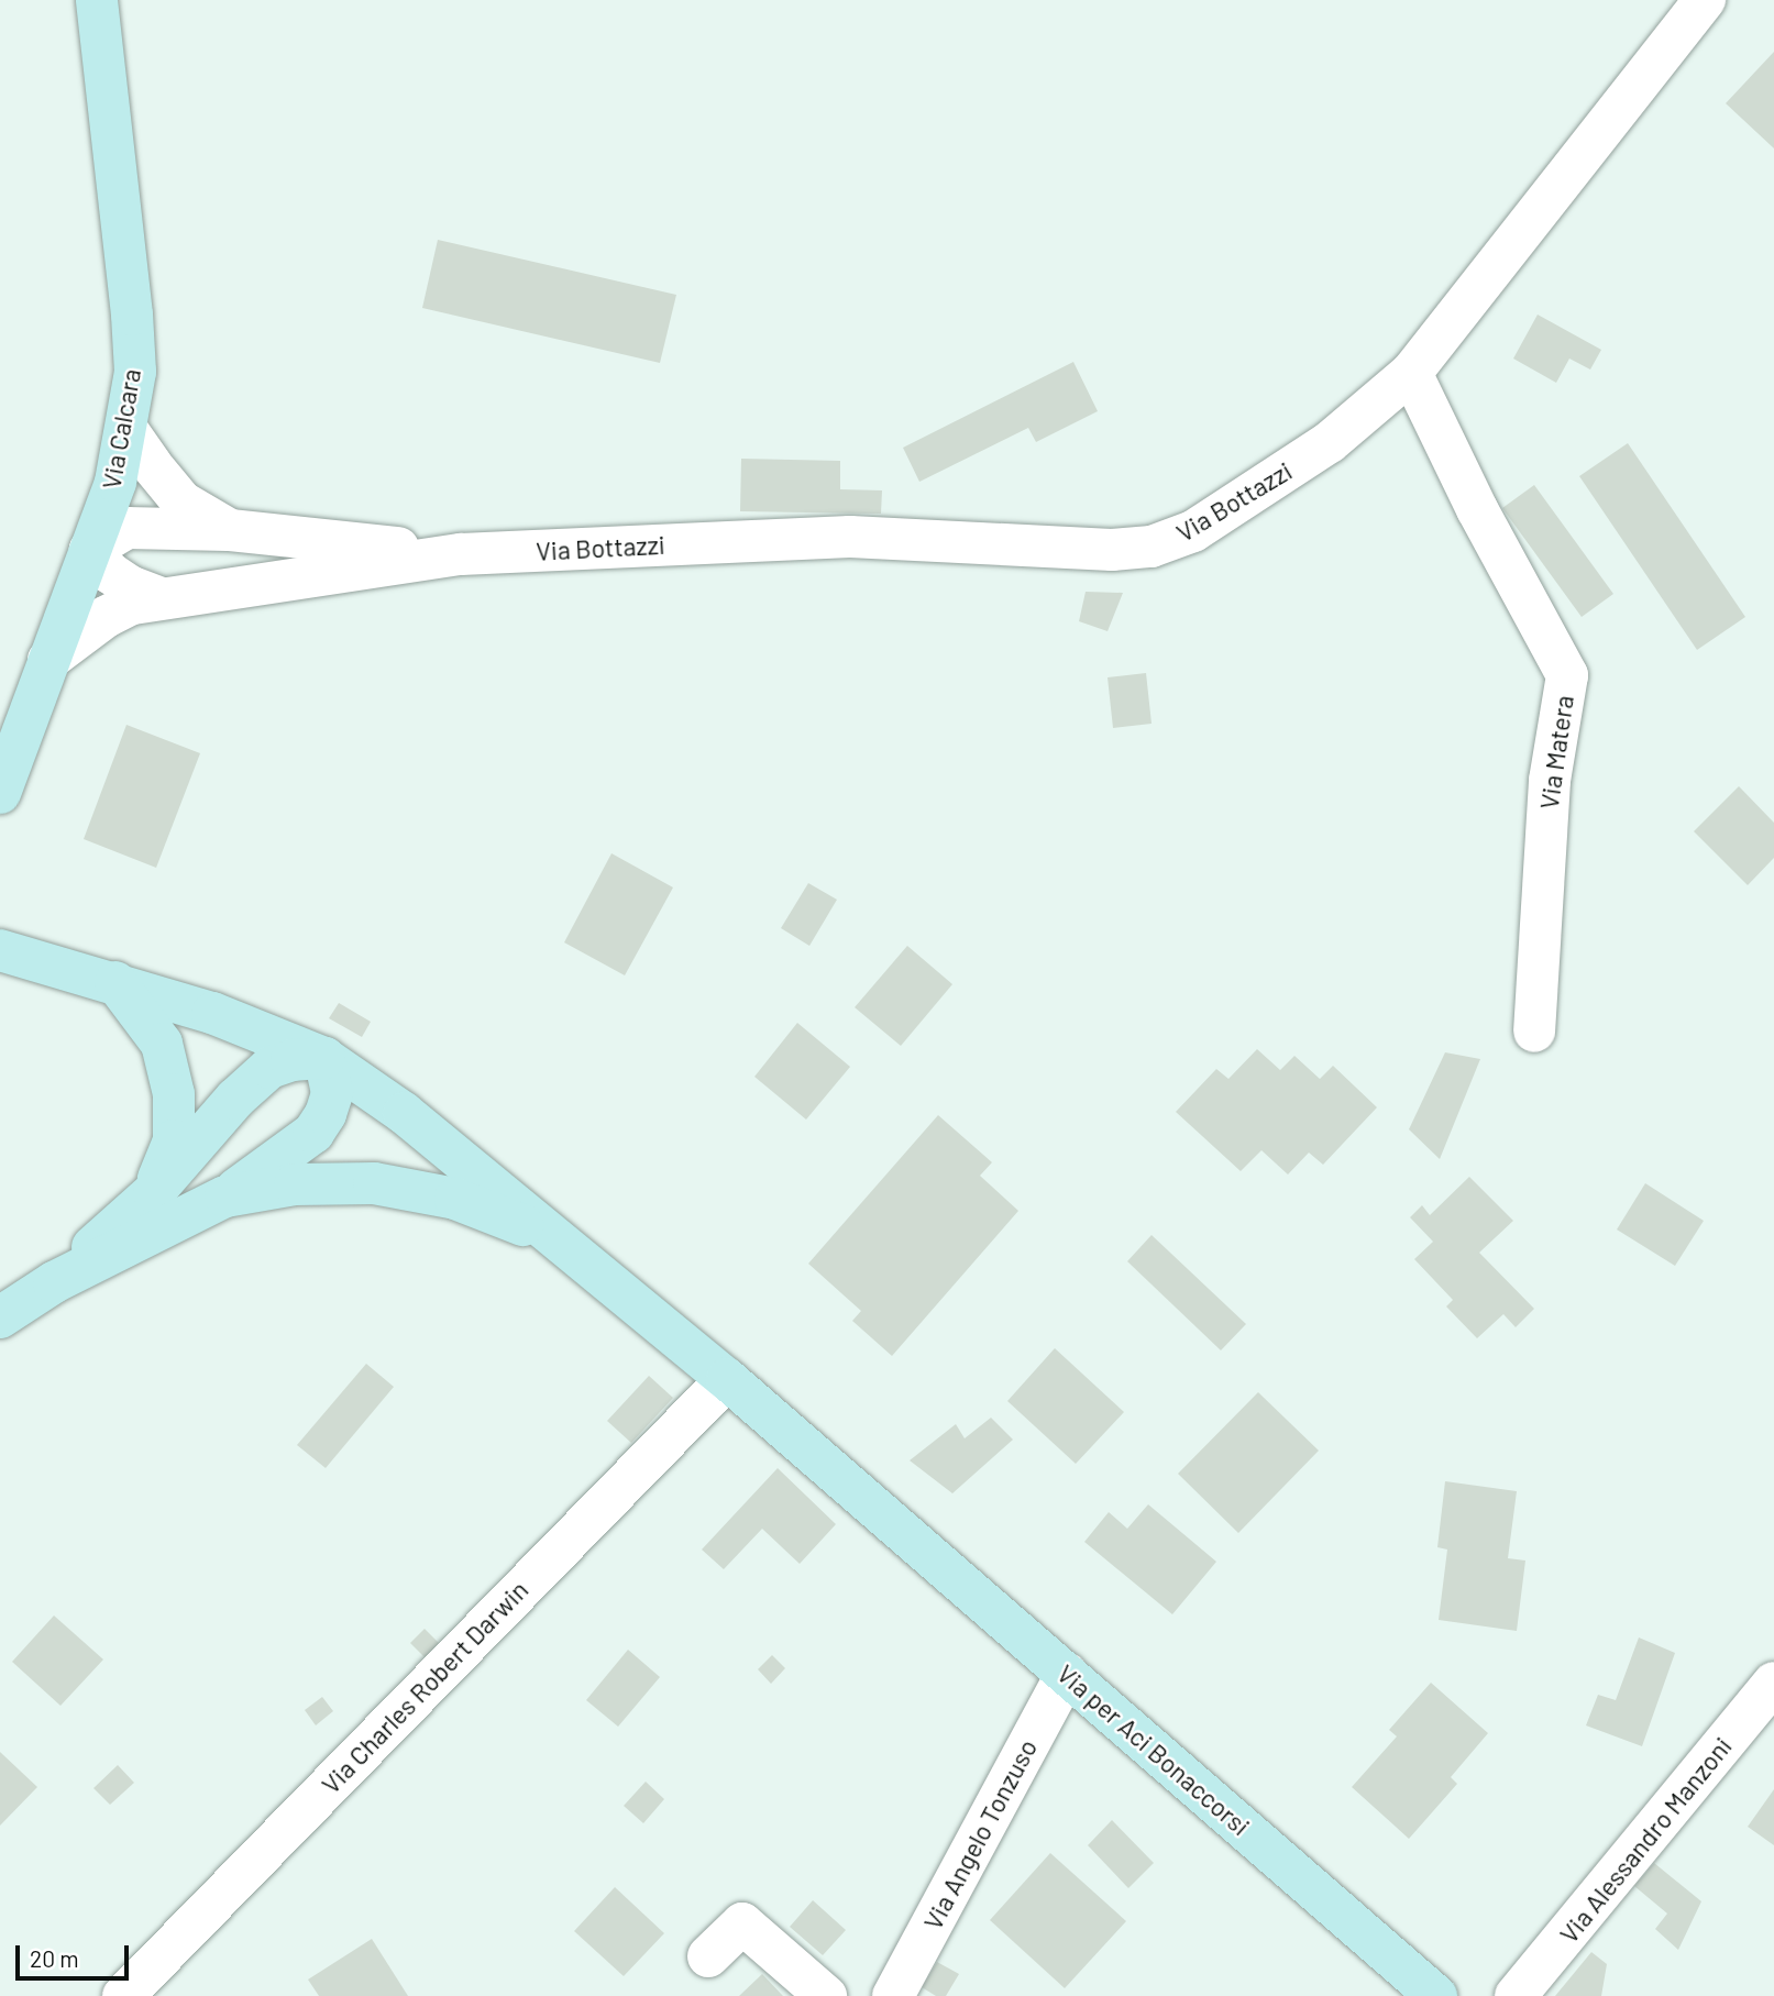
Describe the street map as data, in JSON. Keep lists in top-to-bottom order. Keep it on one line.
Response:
{"streets":{"main road":["Via Calcara","Via per Aci Bonaccorsi"],"street":["Via Bottazzi","Via Matera","Via Charles Robert Darwin","Via Angelo Tonzuso","Via Alessandro Manzoni"]},"crossings":[["Via Bottazzi","Via Matera"],["Via Charles Robert Darwin","Via per Aci Bonaccorsi"],["Via per Aci Bonaccorsi","Via Angelo Tonzuso"]],"scale_bar":"20 m"}
